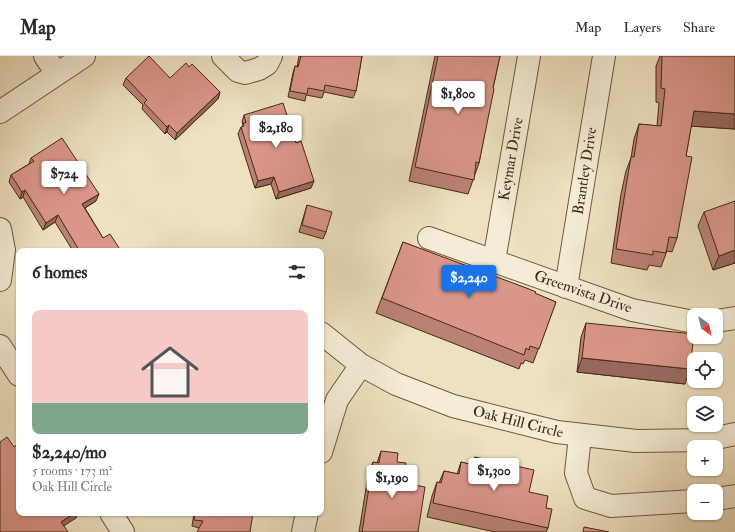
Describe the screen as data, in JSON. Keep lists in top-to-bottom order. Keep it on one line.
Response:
{"streets":{"street":["Keymar Drive","Brantley Drive","Greenvista Drive","Oak Hill Circle"]},"crossings":[["Keymar Drive","Greenvista Drive"],["Brantley Drive","Greenvista Drive"]],"north":"bottom right","page":{"header":"Map","nav":["Map","Layers","Share"],"price":["$1,800","$2,180","$724","$2,240","$1,300","$1,190"],"heading":"6 homes","list":[{"name":"$2,240/mo","note":"5 rooms · 173 m² · Oak Hill Circle"}],"map_buttons":["+","−"]}}
